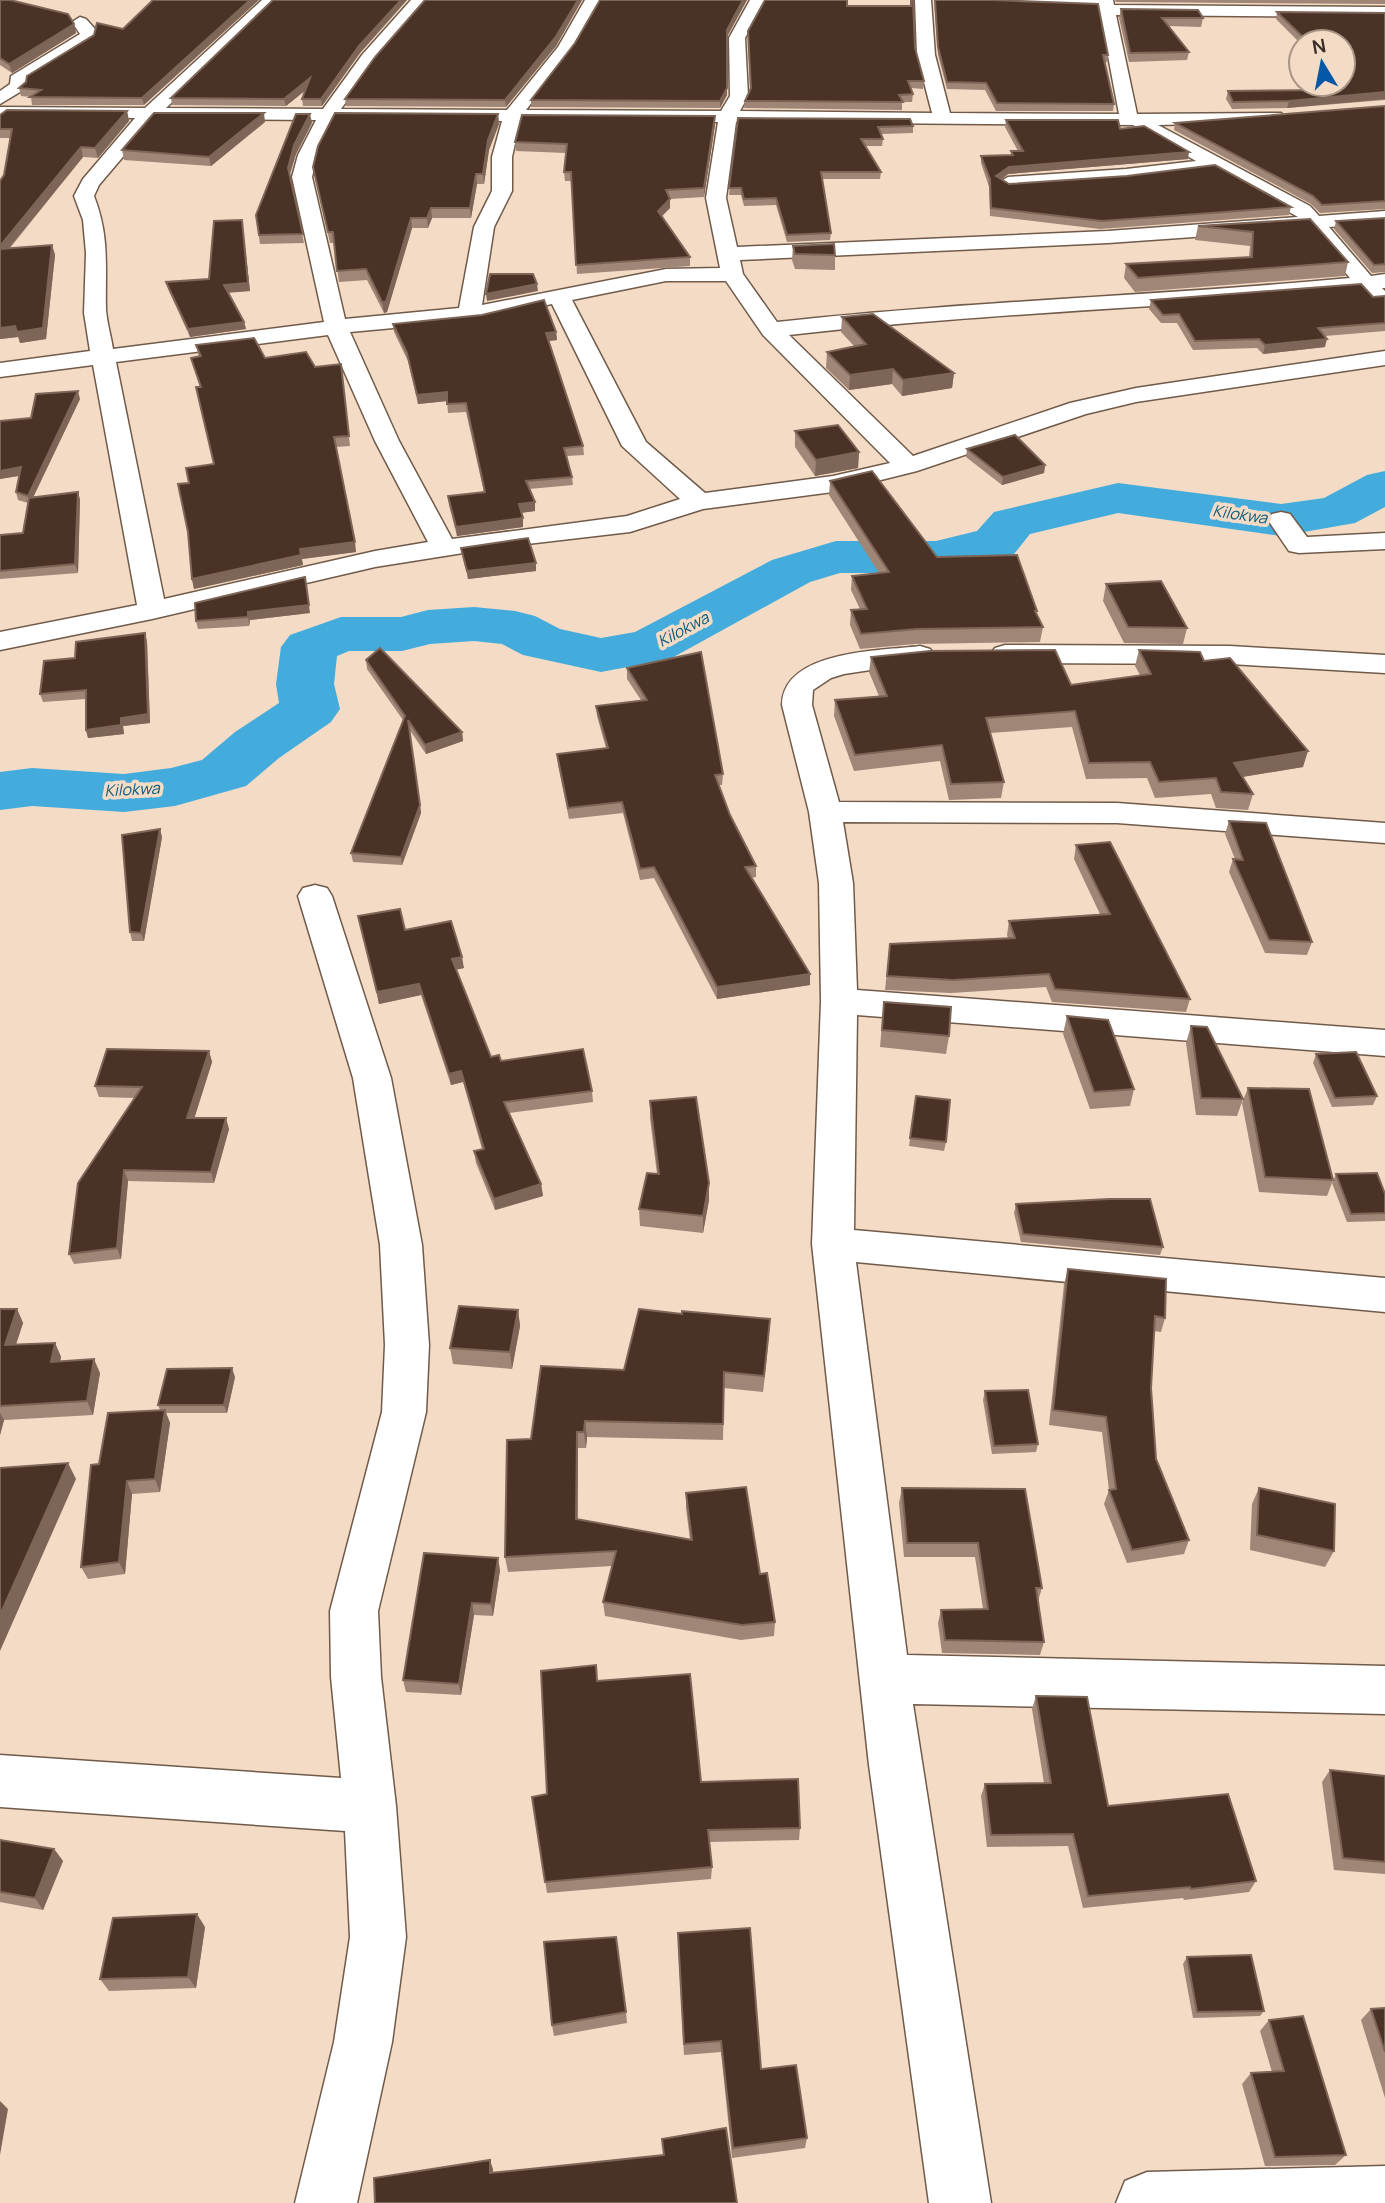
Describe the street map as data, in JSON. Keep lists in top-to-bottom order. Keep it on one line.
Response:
{"water":["Kilokwa"],"north":"top"}
